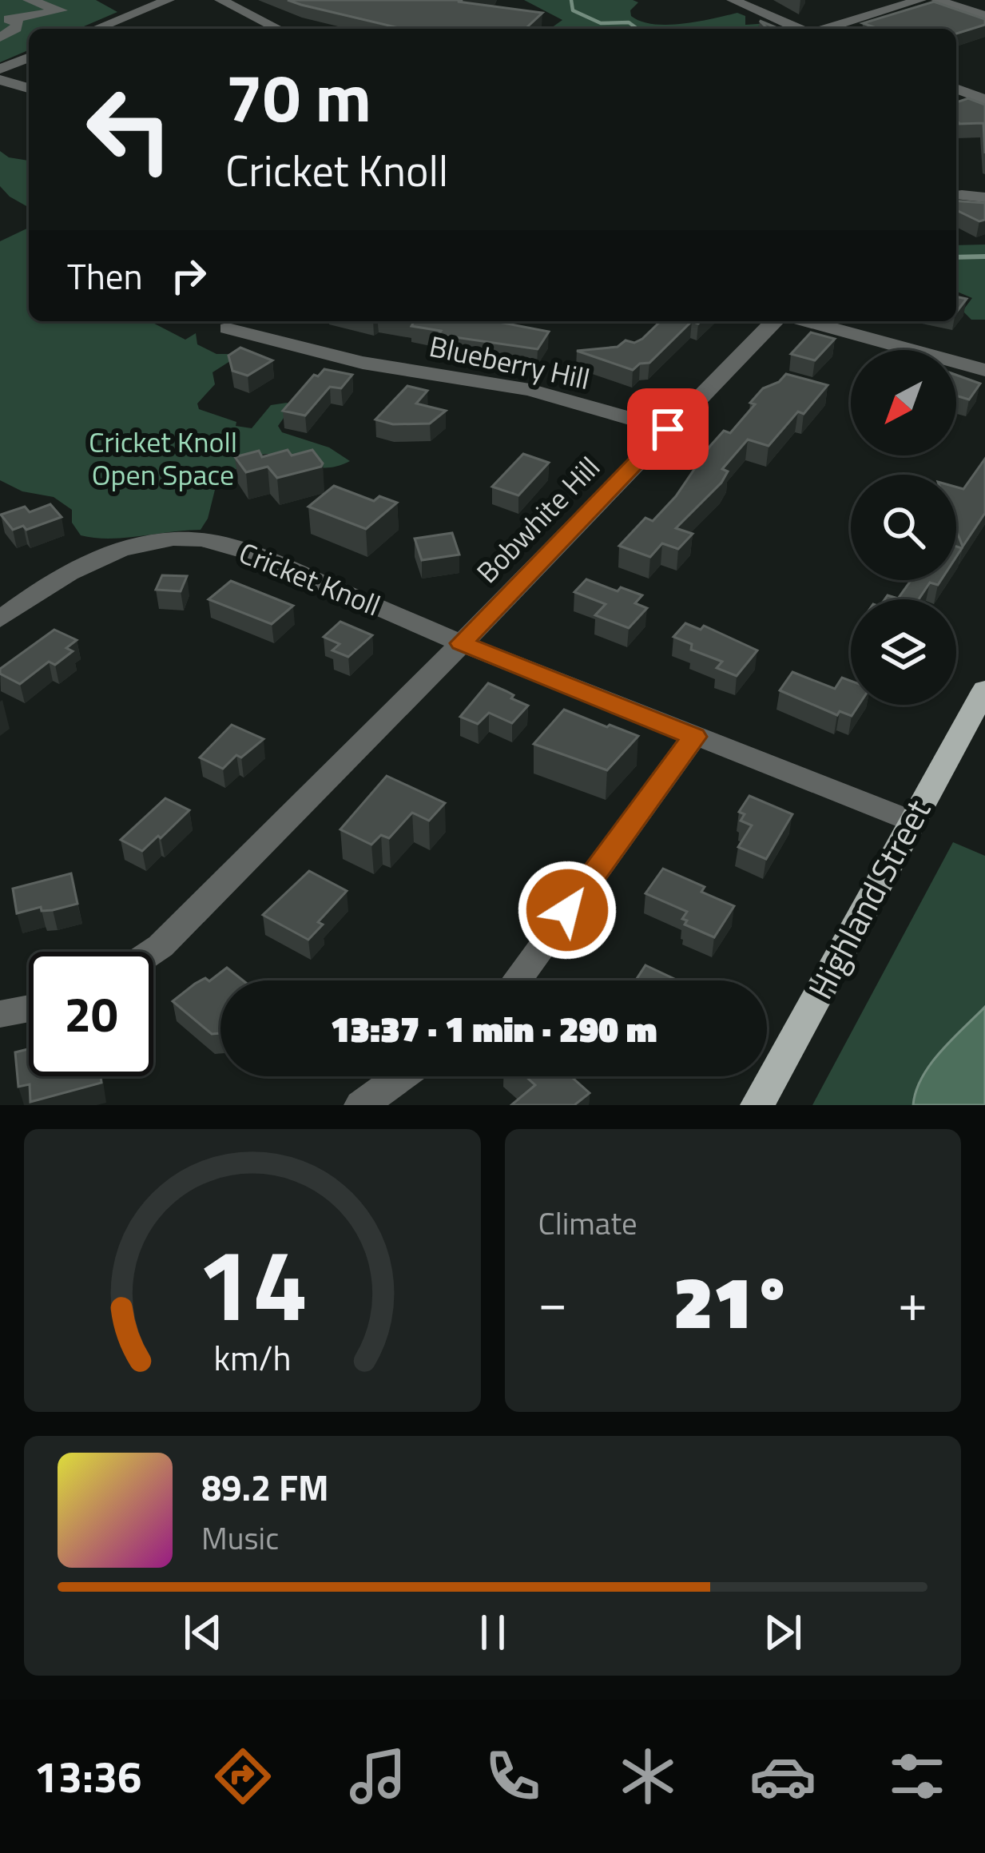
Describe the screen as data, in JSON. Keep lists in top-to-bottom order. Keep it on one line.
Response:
{"streets":{"main road":["Highland Street"],"street":["Blueberry Hill","Bobwhite Hill","Cricket Knoll"]},"crossings":[["Blueberry Hill","Bobwhite Hill"],["Bobwhite Hill","Cricket Knoll"],["Cricket Knoll","Highland Street"]],"parks":["Cricket Knoll Open Space"],"north":"bottom left","page":{"turn":["70 m","Cricket Knoll"],"then":"Then","limit":"20","trip":"13:37 · 1 min · 290 m","tile":"Climate","heat":["−","21°","+"],"song":["89.2 FM","Music"],"tabs":"13:36","gauge":["14","km/h"]}}
